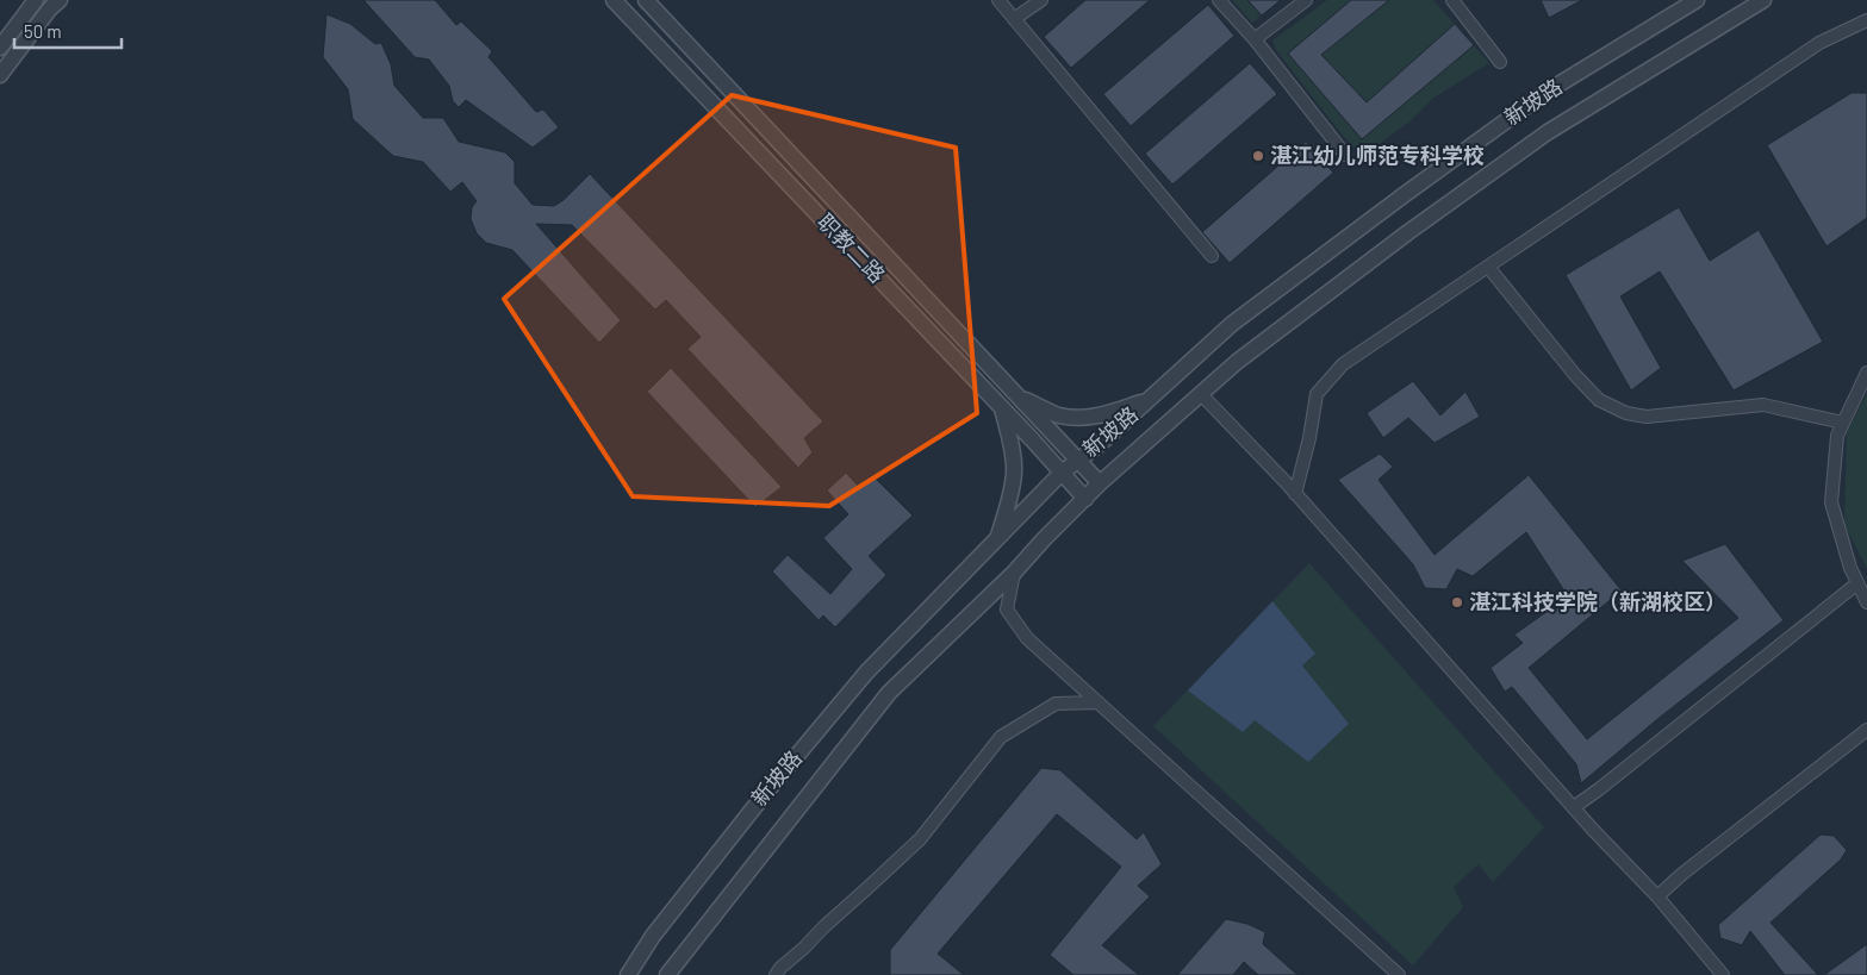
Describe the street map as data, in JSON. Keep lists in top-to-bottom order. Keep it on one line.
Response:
{"streets":{"street":["新坡路","职教二路"]},"crossings":[["新坡路","职教二路"]],"places":["湛江幼儿师范专科学校","湛江科技学院（新湖校区）"],"scale_bar":"50 m"}
